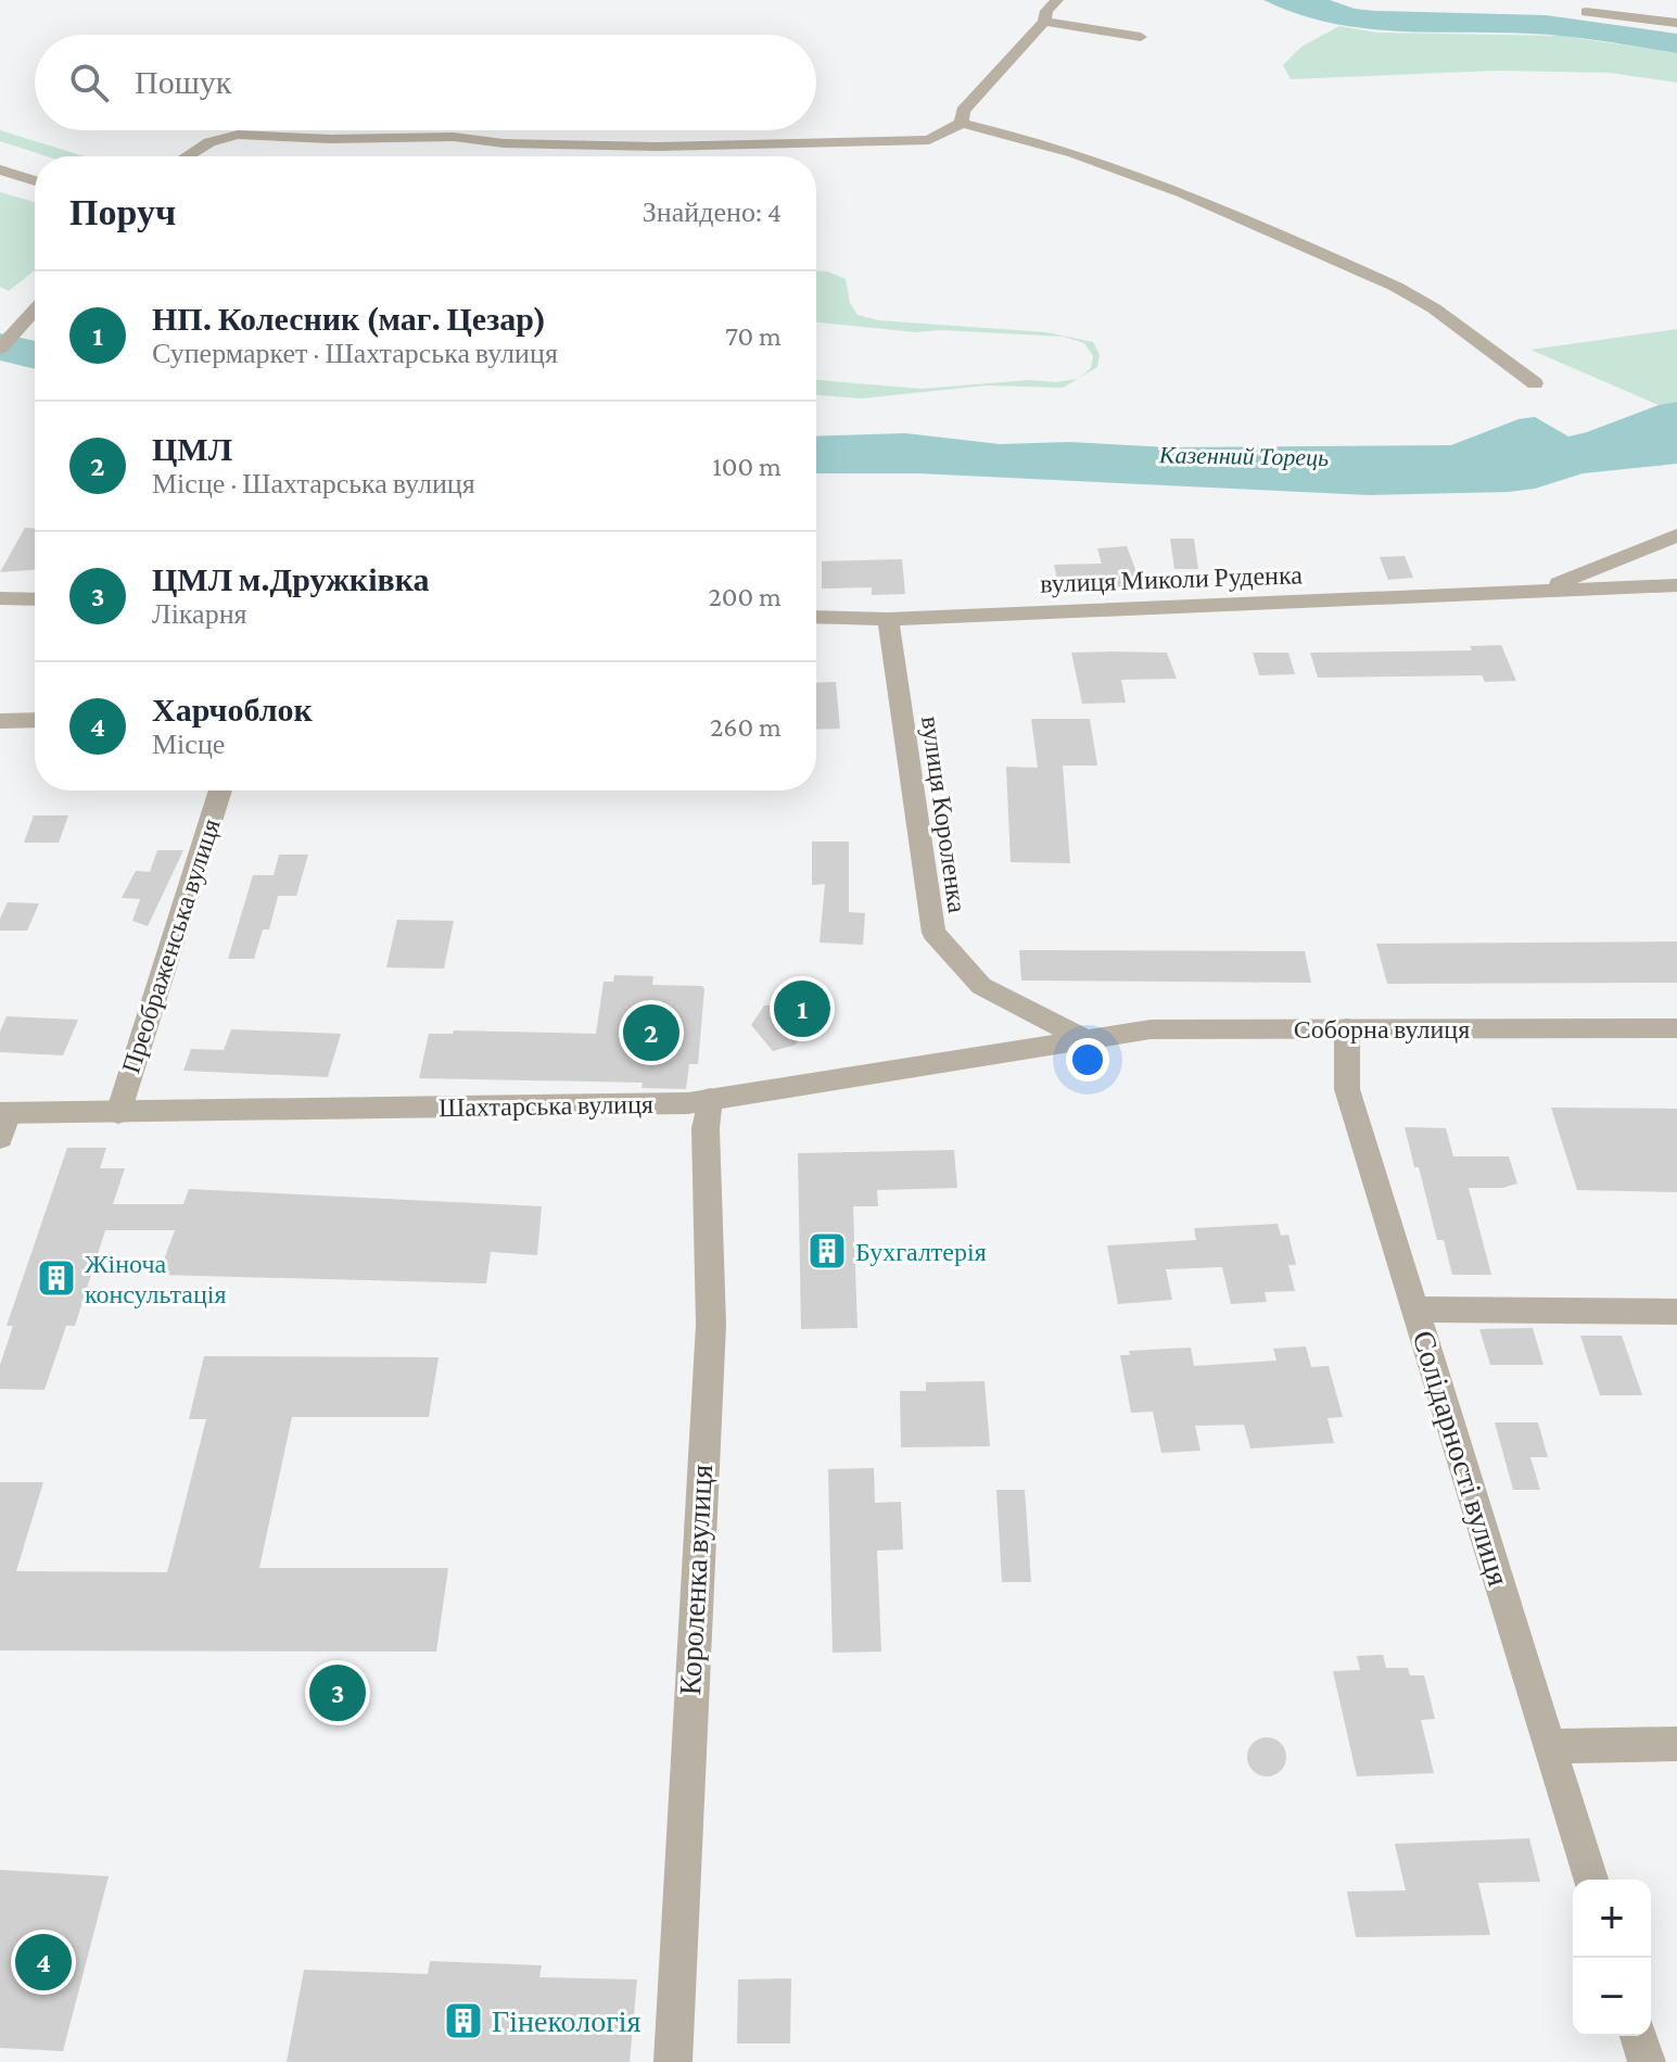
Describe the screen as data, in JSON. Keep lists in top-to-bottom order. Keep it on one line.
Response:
{"streets":{"street":["вулиця Миколи Руденка","вулиця Короленка","Преображенська вулиця","Соборна вулиця","Шахтарська вулиця","Солідарності вулиця","Короленка вулиця"]},"crossings":[["вулиця Миколи Руденка","вулиця Короленка"],["вулиця Короленка","Соборна вулиця"],["вулиця Короленка","Шахтарська вулиця"],["Преображенська вулиця","Шахтарська вулиця"],["Соборна вулиця","Шахтарська вулиця"],["Соборна вулиця","Солідарності вулиця"],["Шахтарська вулиця","Короленка вулиця"]],"water":["Казенний Торець"],"places":{"building":["Бухгалтерія","Жіноча консультація","Гінекологія"]},"page":{"search":"Пошук","heading":["Поруч","Знайдено: 4"],"list":[{"mark":"1","name":"НП. Колесник (маг. Цезар)","note":"Супермаркет · Шахтарська вулиця","value":"70 m"},{"mark":"2","name":"ЦМЛ","note":"Місце · Шахтарська вулиця","value":"100 m"},{"mark":"3","name":"ЦМЛ м.Дружківка","note":"Лікарня","value":"200 m"},{"mark":"4","name":"Харчоблок","note":"Місце","value":"260 m"}],"pins":["1","2","3","4"],"map_buttons":["+","−"]}}
